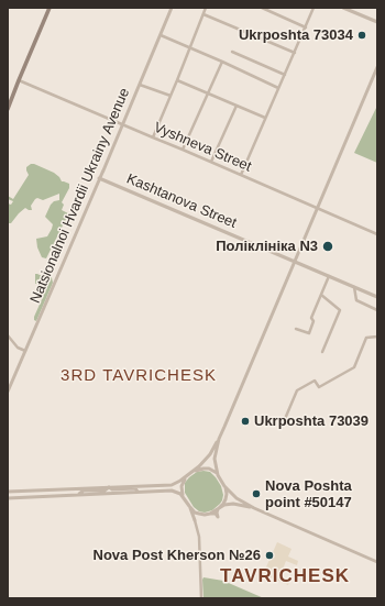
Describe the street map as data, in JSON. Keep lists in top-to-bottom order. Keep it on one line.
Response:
{"streets":{"street":["Vyshneva Street","Natsionalnoi Hvardii Ukrainy Avenue","Kashtanova Street"]},"crossings":[["Vyshneva Street","Natsionalnoi Hvardii Ukrainy Avenue"],["Natsionalnoi Hvardii Ukrainy Avenue","Kashtanova Street"]],"districts":["3RD TAVRICHESK","TAVRICHESK"],"places":["Ukrposhta 73034","Поліклініка N3","Ukrposhta 73039","Nova Poshta point #50147","Nova Post Kherson №26"]}
